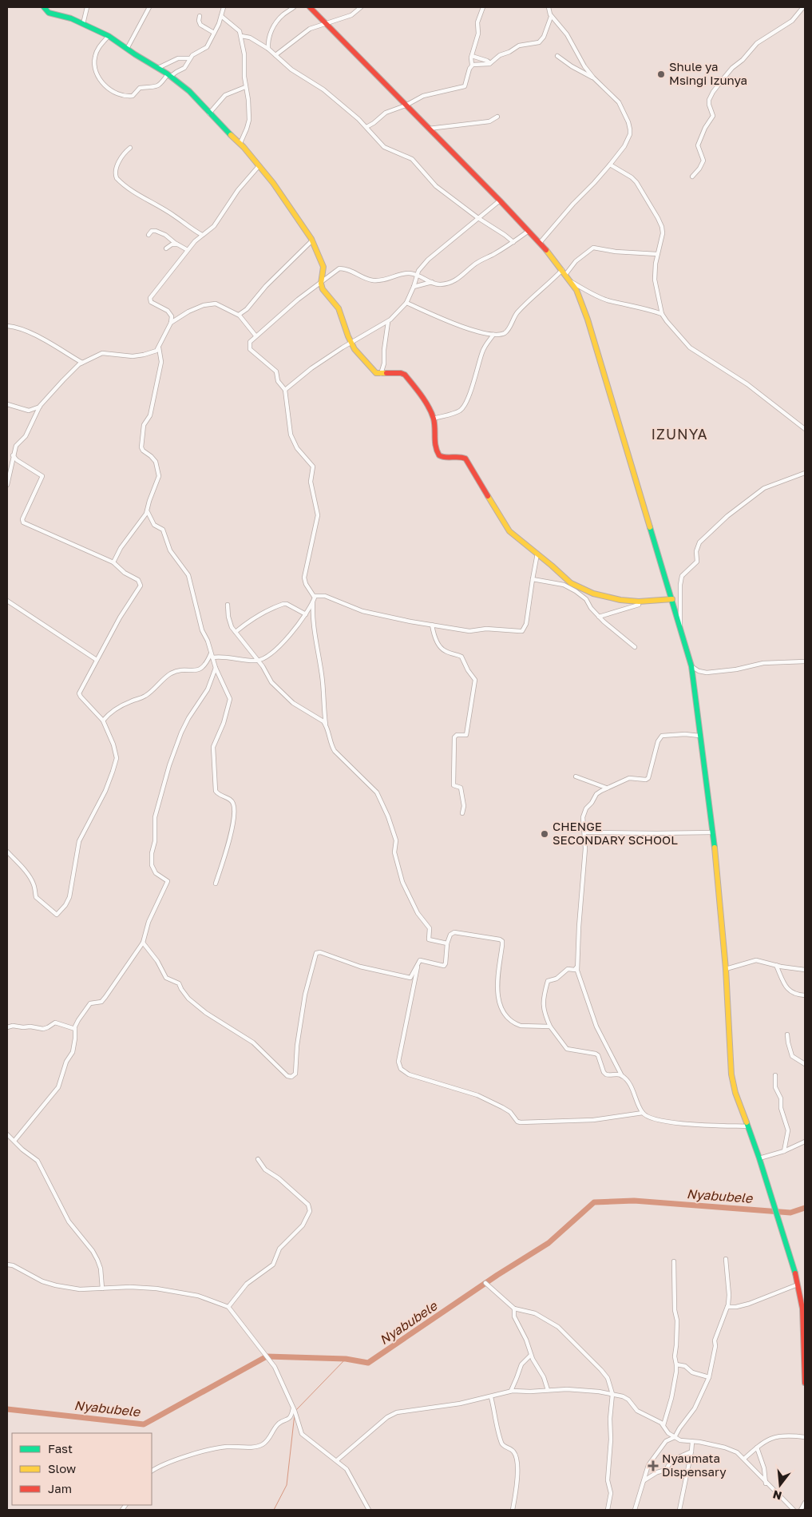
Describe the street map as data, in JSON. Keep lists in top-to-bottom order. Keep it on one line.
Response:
{"districts":["IZUNYA"],"water":["Nyabubele"],"places":{"other":["Shule ya Msingi Izunya","CHENGE SECONDARY SCHOOL"],"health":["Nyaumata Dispensary"]},"legend":["Fast","Slow","Jam"],"north":"bottom"}
